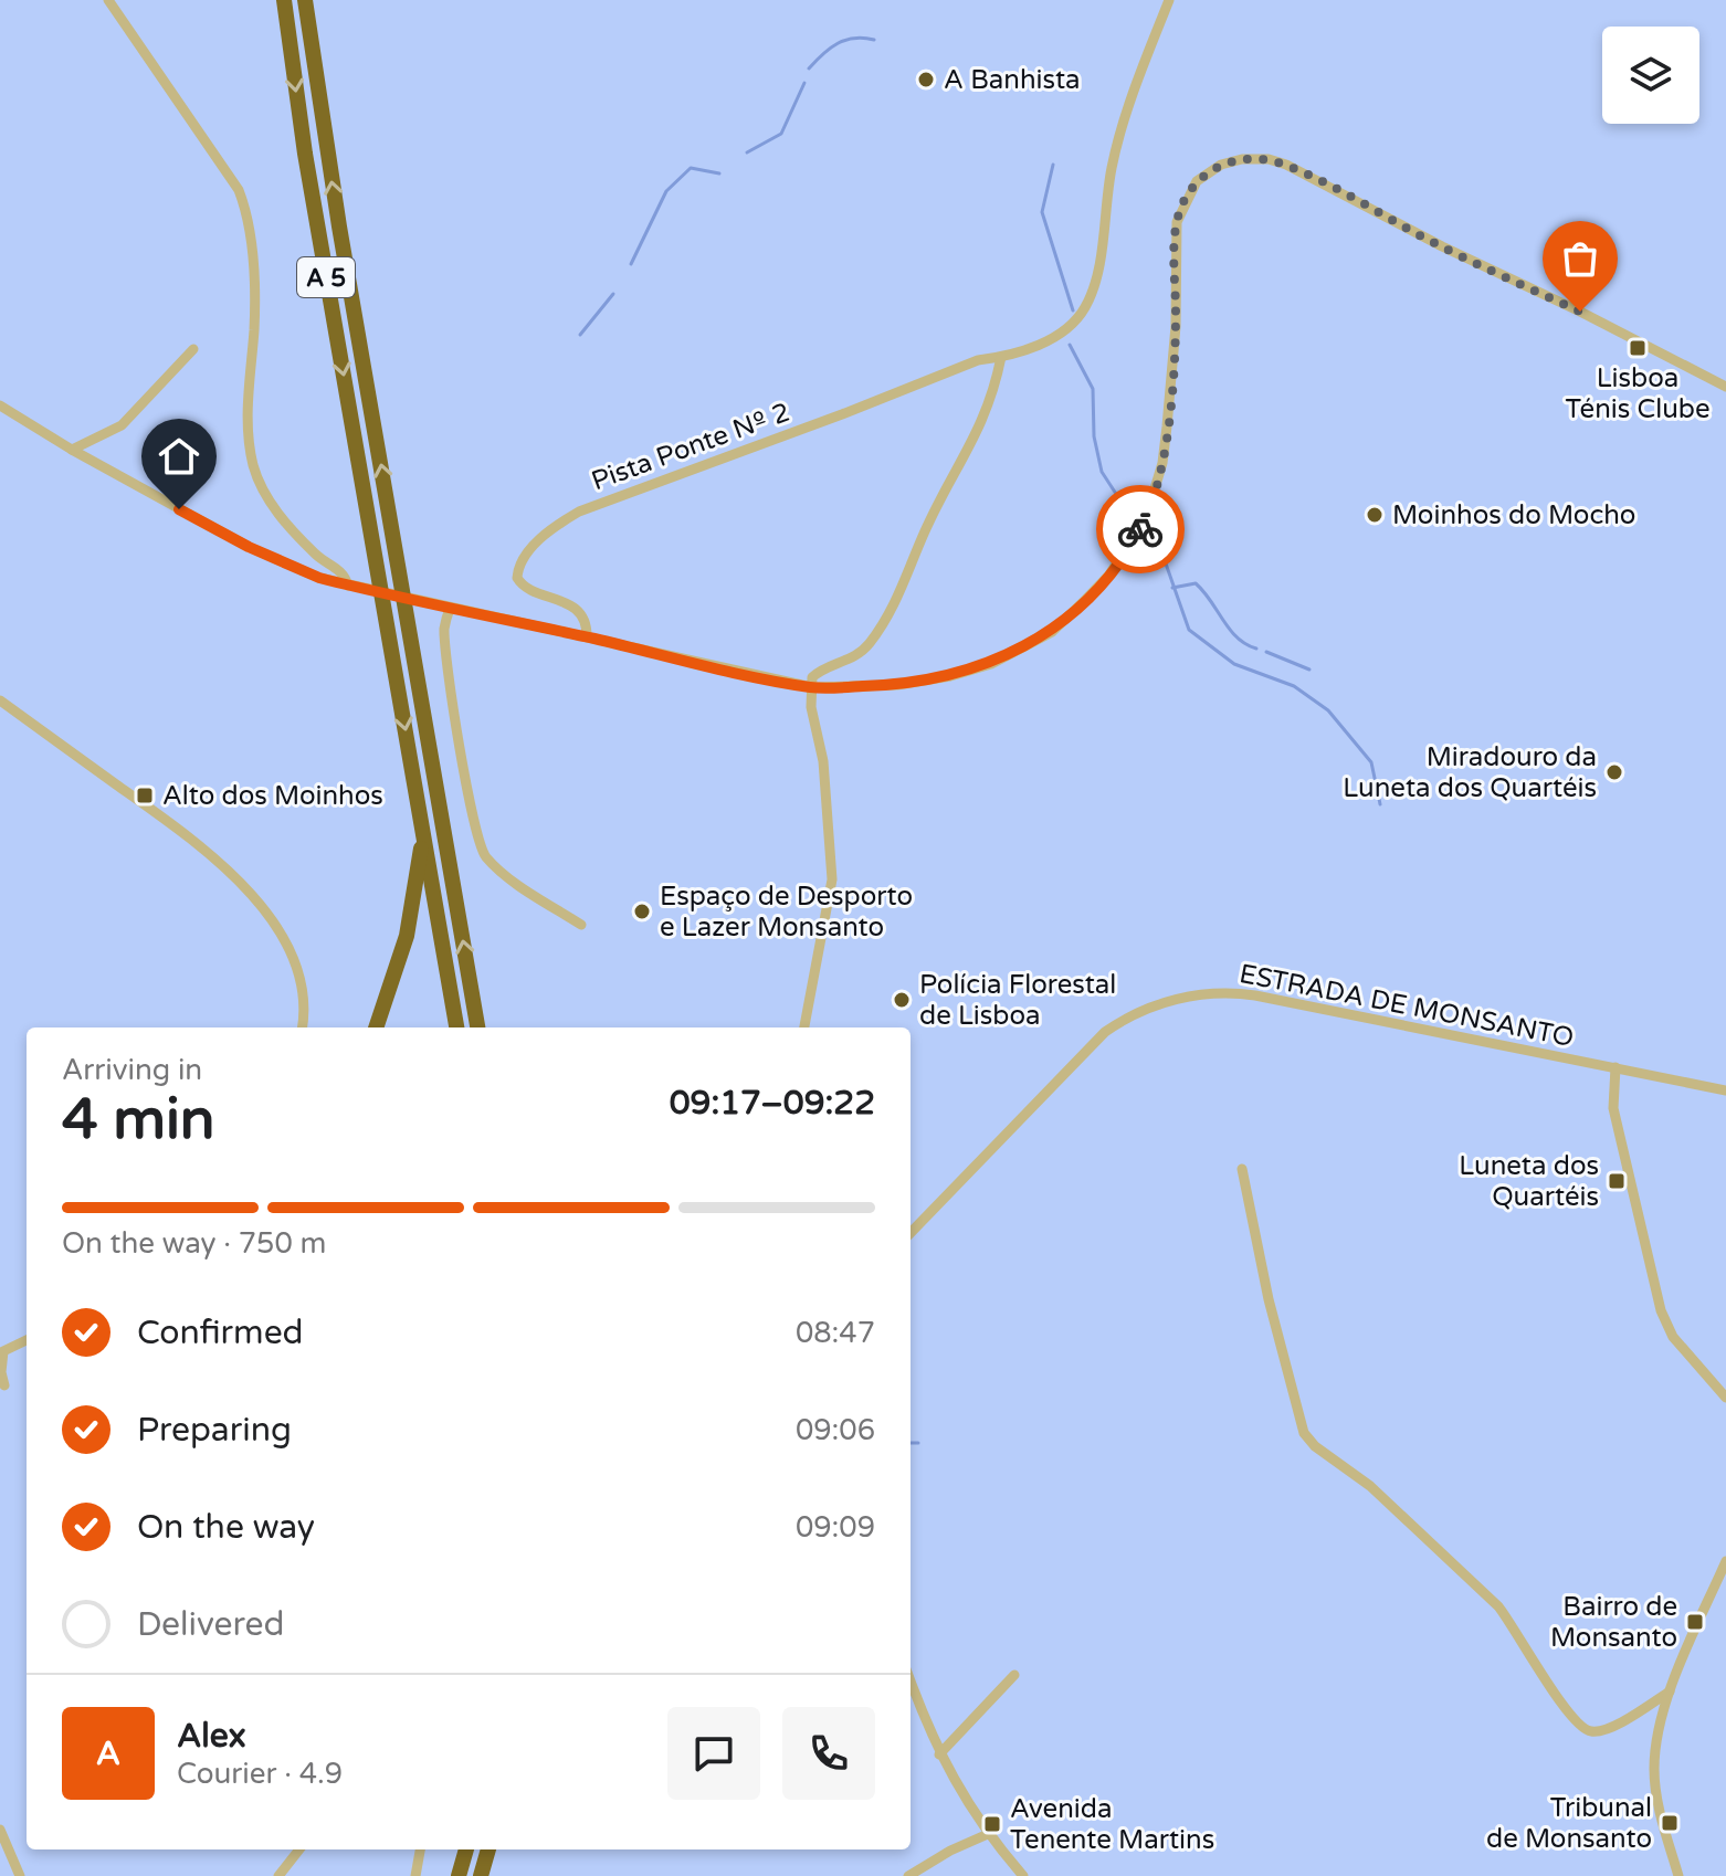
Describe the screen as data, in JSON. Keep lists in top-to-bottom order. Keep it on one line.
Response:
{"streets":{"highway":["A 5"],"street":["Pista Ponte Nº 2","ESTRADA DE MONSANTO"]},"places":{"other":["A Banhista","Moinhos do Mocho","Miradouro da Luneta dos Quartéis","Espaço de Desporto e Lazer Monsanto","Polícia Florestal de Lisboa"],"transit":["Lisboa Ténis Clube","Alto dos Moinhos","Luneta dos Quartéis","Bairro de Monsanto","Tribunal de Monsanto","Avenida Tenente Martins"]},"page":{"heading":["4 min","Arriving in","09:17–09:22"],"panel":["Alex","Courier · 4.9"],"bar":"On the way · 750 m","list":[["Confirmed","08:47"],["Preparing","09:06"],["On the way","09:09"],"Delivered"],"round":"A"}}
